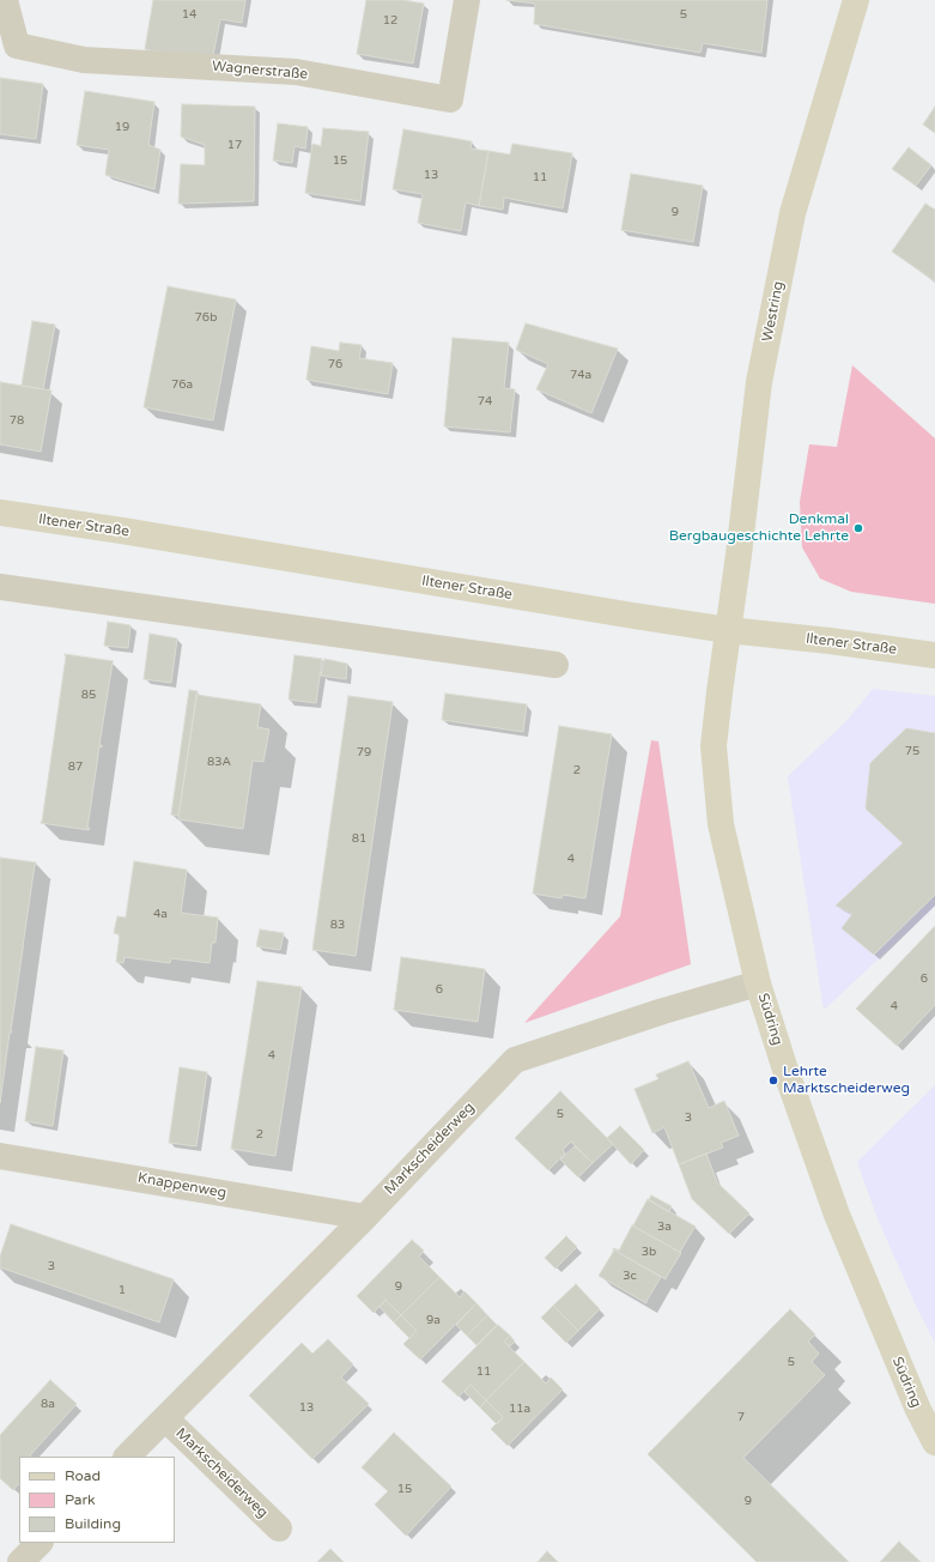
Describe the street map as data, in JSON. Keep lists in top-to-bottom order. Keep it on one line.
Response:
{"streets":{"street":["Wagnerstraße","Westring","Iltener Straße","Südring","Markscheiderweg","Knappenweg"]},"crossings":[["Westring","Iltener Straße"],["Westring","Südring"],["Iltener Straße","Südring"],["Südring","Markscheiderweg"],["Markscheiderweg","Knappenweg"]],"places":["Denkmal Bergbaugeschichte Lehrte","Lehrte Marktscheiderweg"],"house_numbers":["14","5","12","19","17","15","13","11","9","76b","76","74a","76a","74","78","85","75","79","83A","87","2","81","4","4a","83","6","6","4","4","5","3","2","3a","3b","3","3c","9","1","9a","5","11","8a","13","11a","7","15","9"],"legend":["Road","Park","Building"]}
